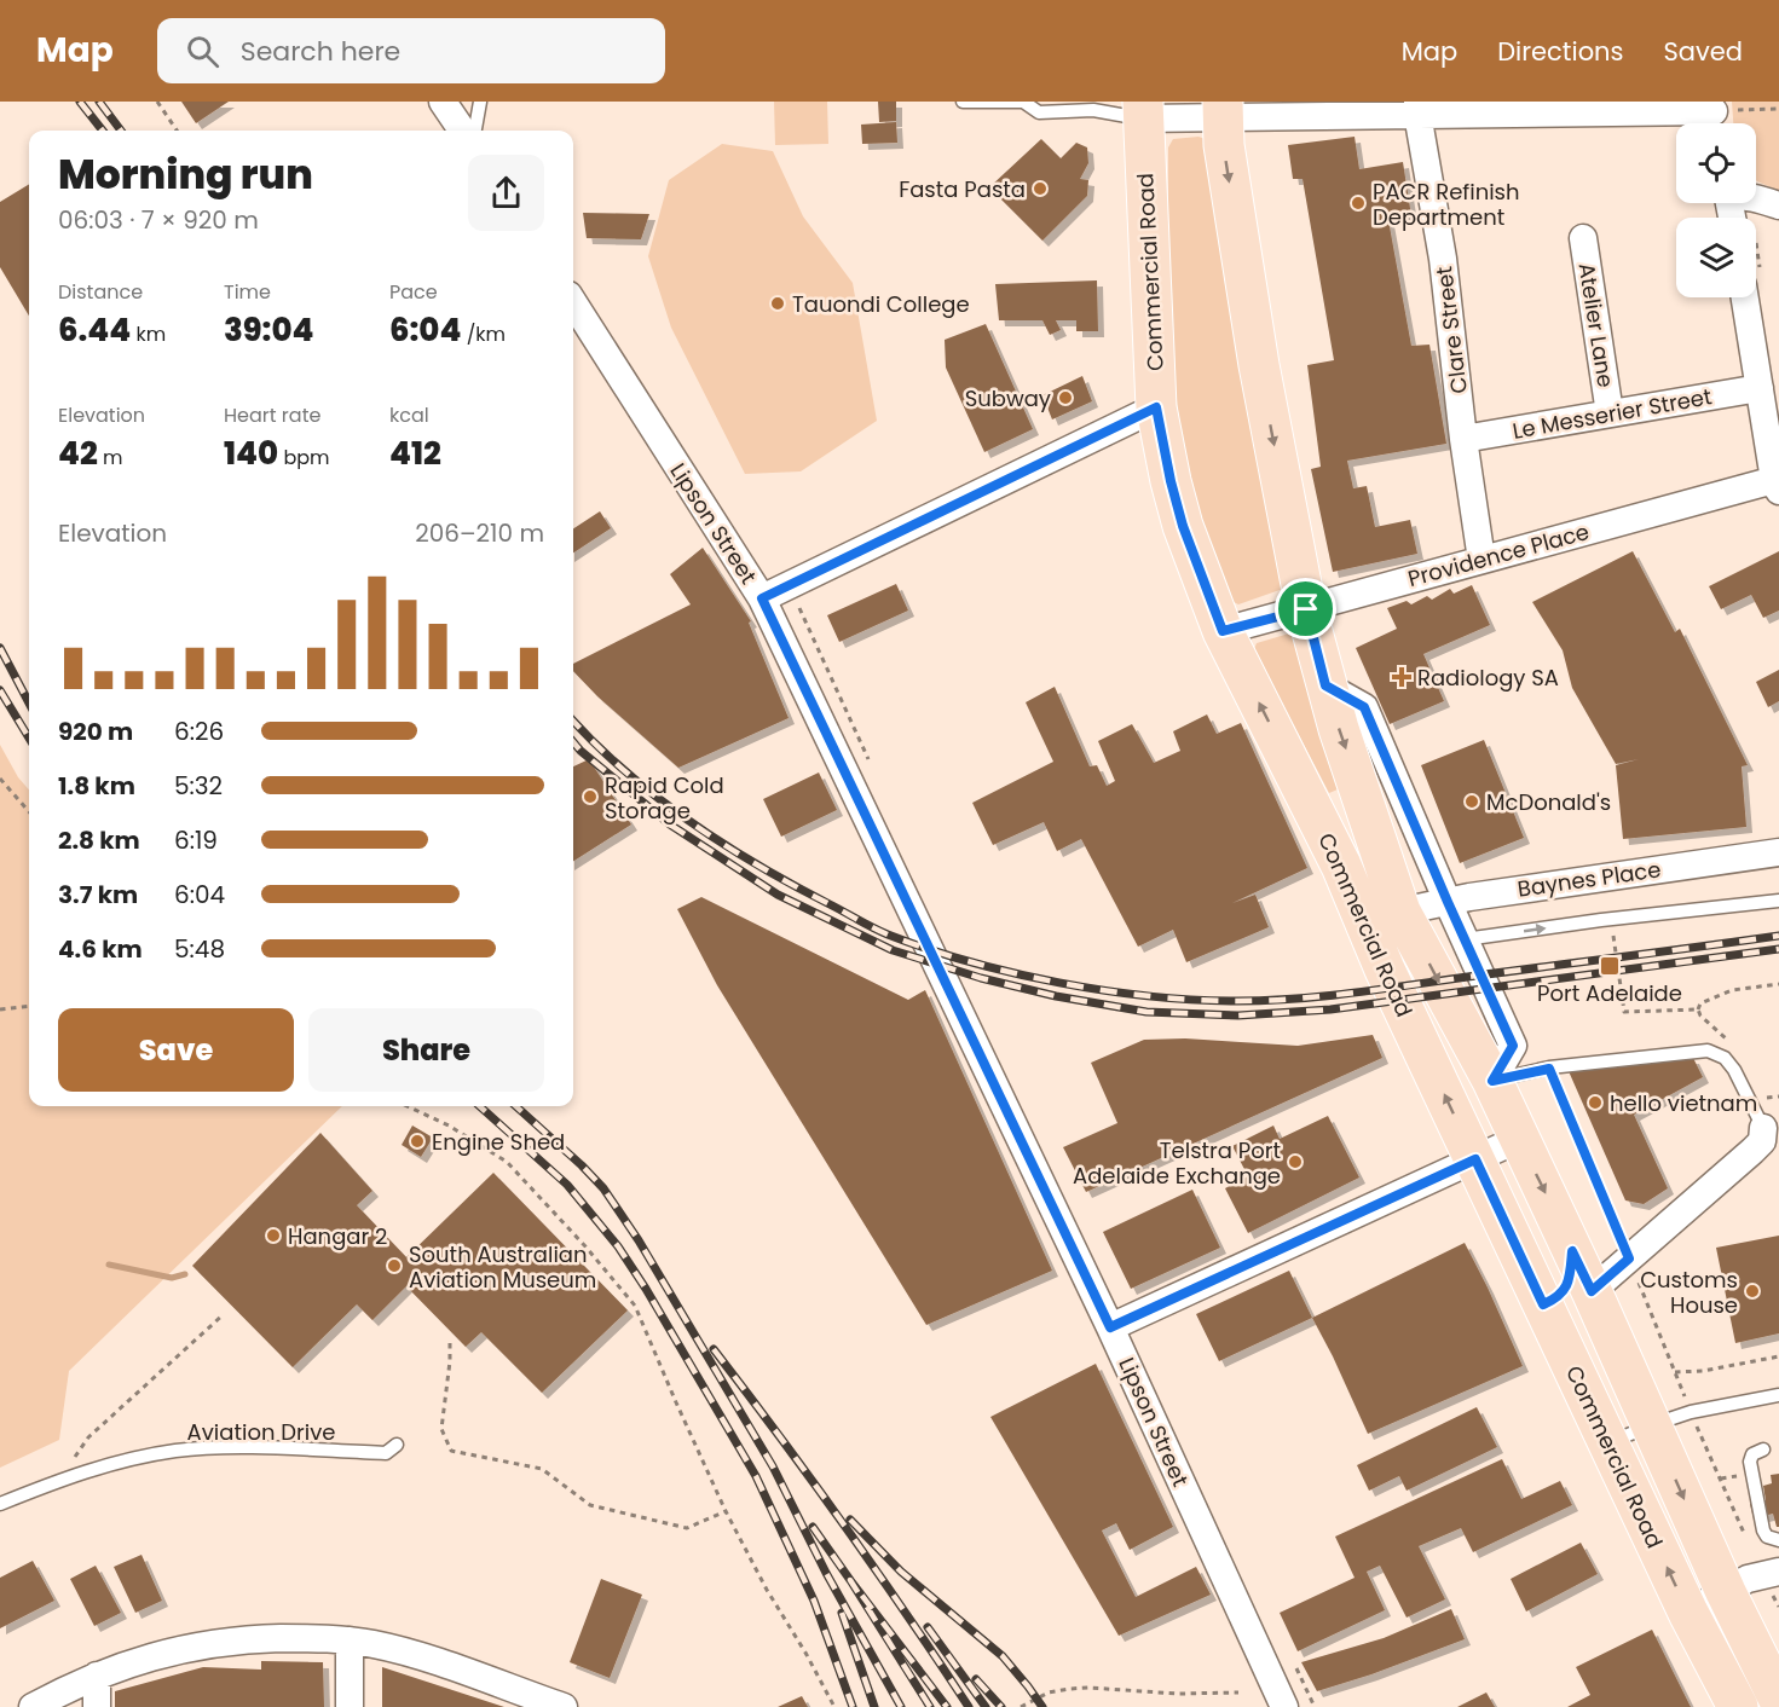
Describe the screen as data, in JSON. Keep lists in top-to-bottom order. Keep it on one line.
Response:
{"streets":{"main road":["Commercial Road"],"street":["Atelier Lane","Clare Street","Le Messerier Street","Lipson Street","Providence Place","Baynes Place"],"lane":["Aviation Drive"]},"crossings":[["Commercial Road","Providence Place"],["Commercial Road","Baynes Place"],["Atelier Lane","Le Messerier Street"],["Clare Street","Le Messerier Street"],["Clare Street","Providence Place"]],"places":{"other":["Fasta Pasta","PACR Refinish Department","Tauondi College","Subway","Rapid Cold Storage","McDonald's","hello vietnam","Engine Shed","Telstra Port Adelaide Exchange","Hangar 2","South Australian Aviation Museum","Customs House"],"health":["Radiology SA"],"transit":["Port Adelaide"]},"page":{"header":"Map","search":"Search here","nav":["Map","Directions","Saved"],"heading":["Morning run","06:03 · 7 × 920 m"],"stats":[["Distance","6.44 km"],["Time","39:04"],["Pace","6:04 /km"],["Elevation","42 m"],["Heart rate","140 bpm"],["kcal","412"]],"chart":["Elevation","206–210 m"],"list":[{"name":"920 m","note":"6:26"},{"name":"1.8 km","note":"5:32"},{"name":"2.8 km","note":"6:19"},{"name":"3.7 km","note":"6:04"},{"name":"4.6 km","note":"5:48"}],"buttons":["Save","Share"]}}
